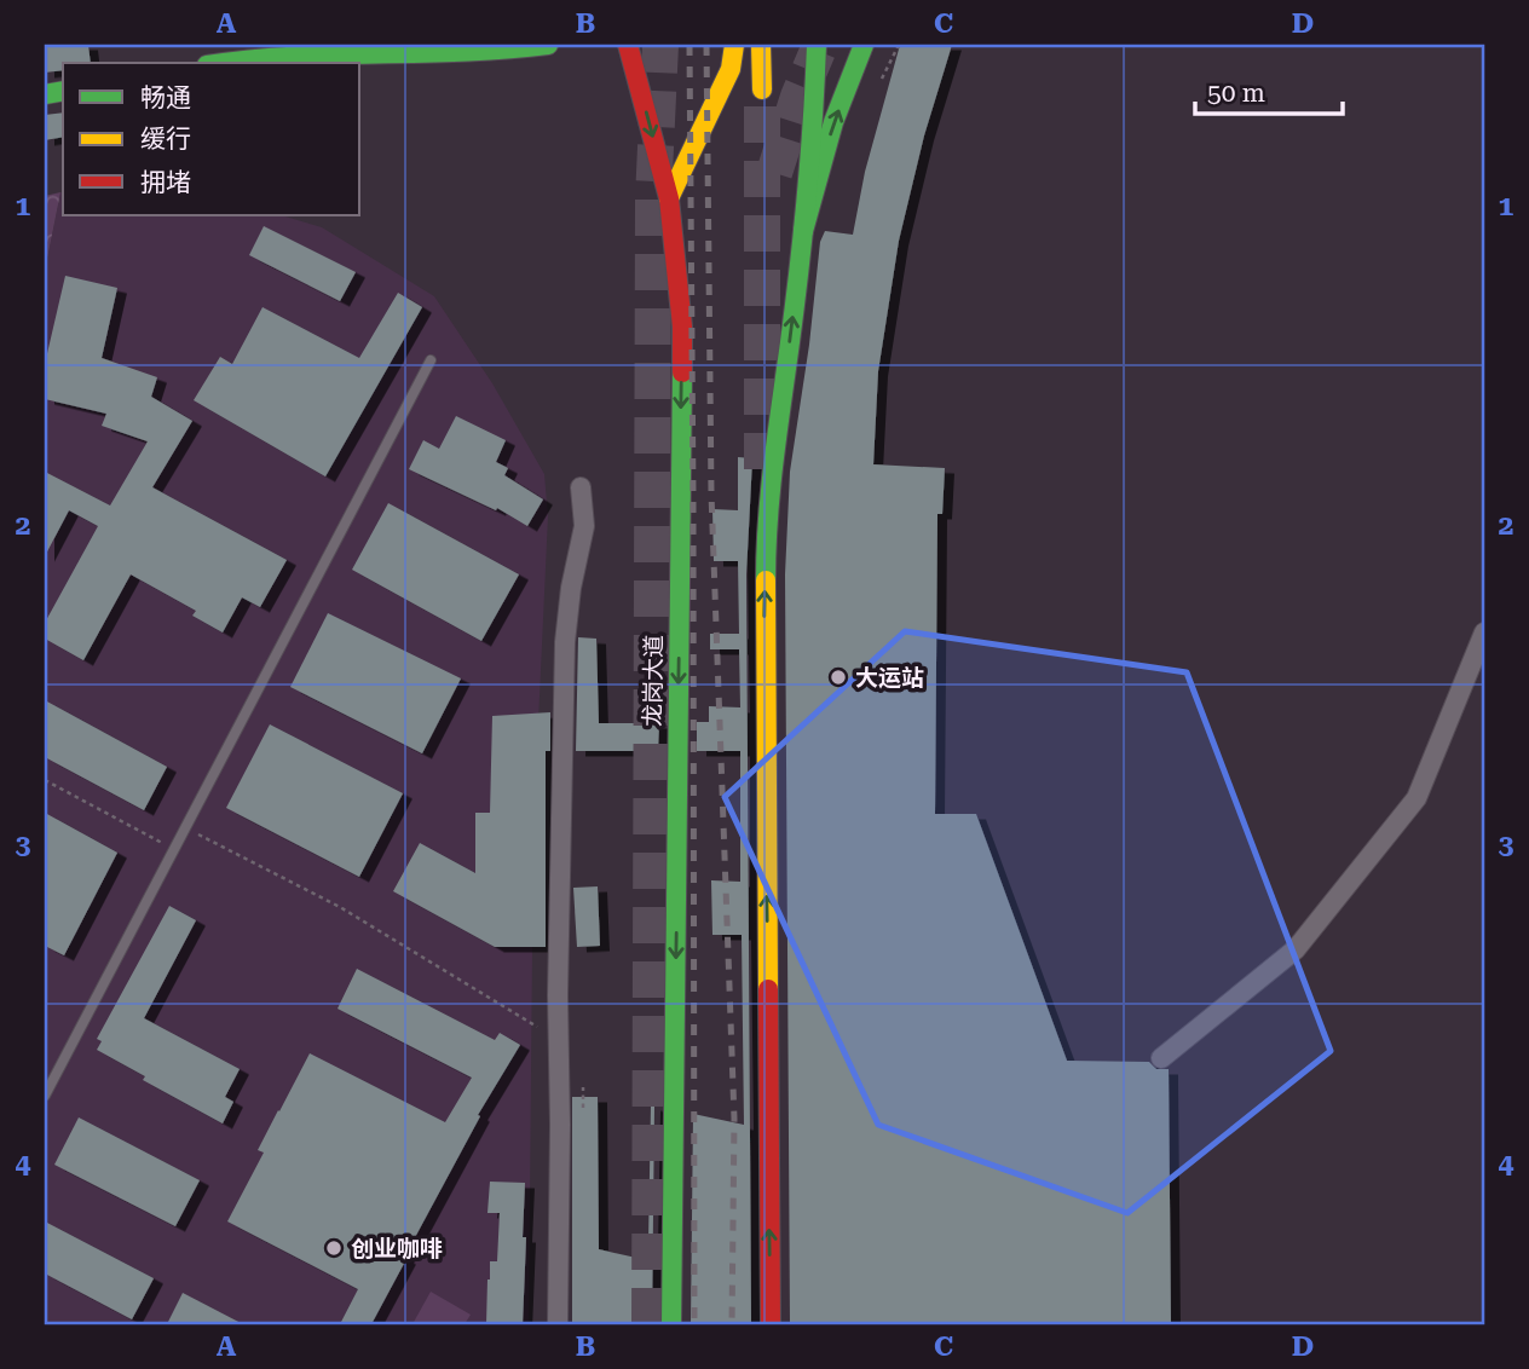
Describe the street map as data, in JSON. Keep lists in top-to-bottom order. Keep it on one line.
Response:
{"streets":{"main road":["龙岗大道"]},"places":["大运站","创业咖啡"],"legend":["畅通","缓行","拥堵"],"scale_bar":"50 m","grid":{"columns":["A","B","C","D"],"rows":["1","2","3","4"]}}
